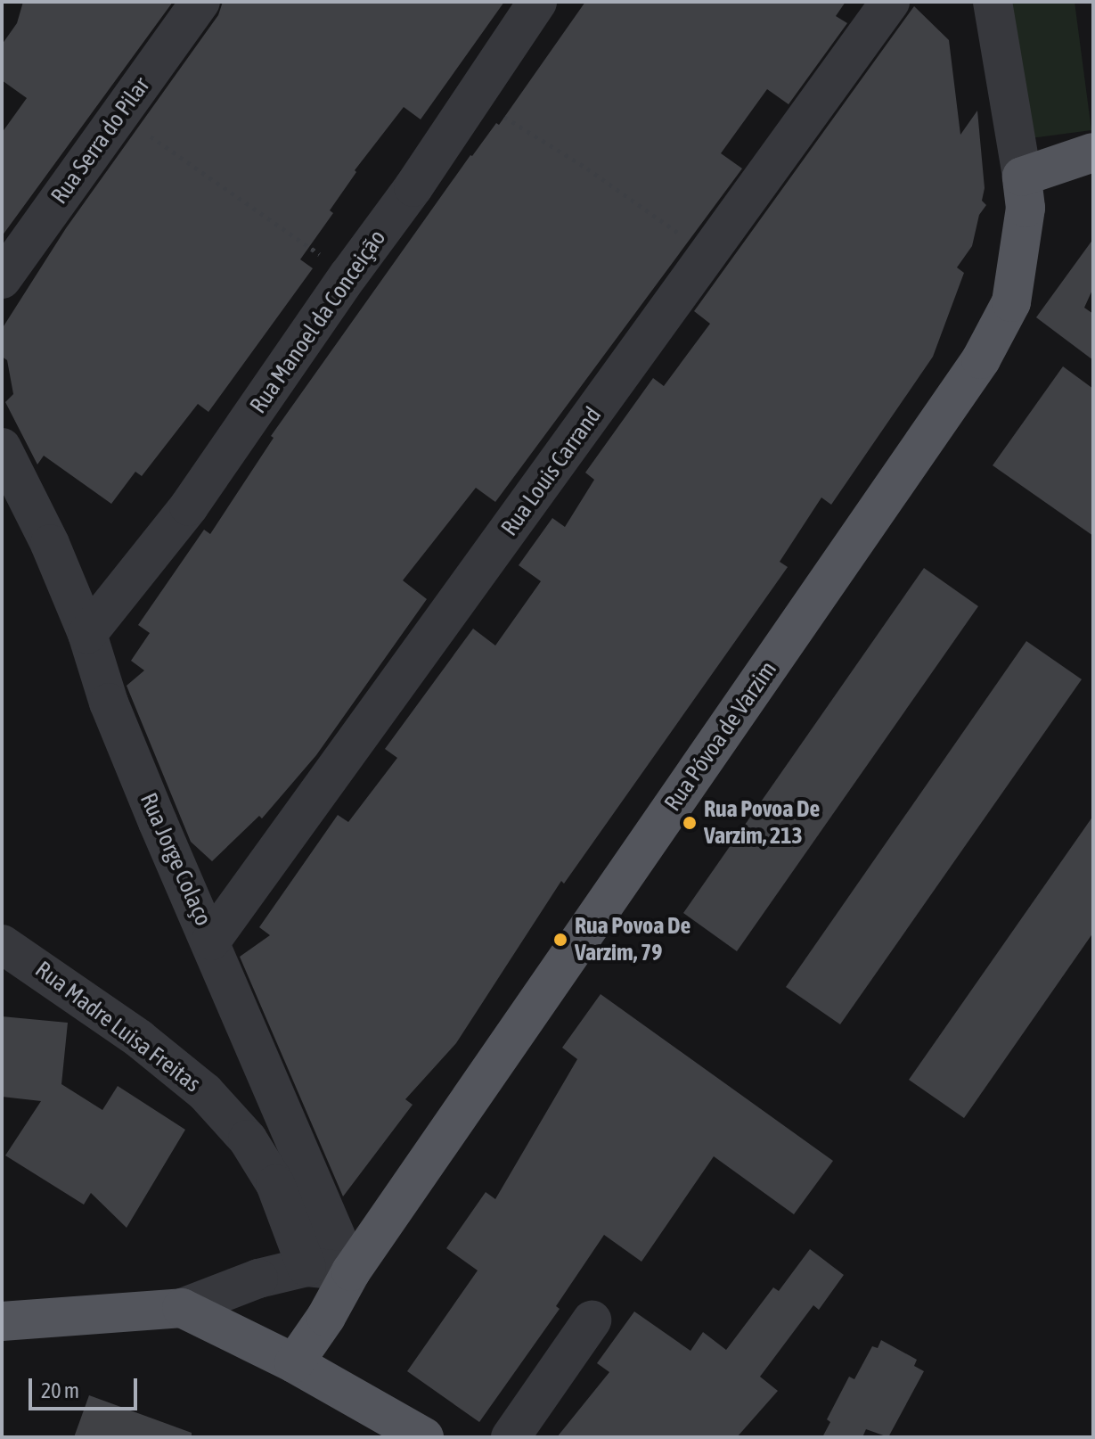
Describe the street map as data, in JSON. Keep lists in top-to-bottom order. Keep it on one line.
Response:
{"streets":{"main road":["Rua Póvoa de Varzim"],"street":["Rua Serra do Pilar","Rua Manoel da Conceição","Rua Louis Carrand","Rua Jorge Colaço","Rua Madre Luisa Freitas"]},"crossings":[["Rua Manoel da Conceição","Rua Jorge Colaço"],["Rua Louis Carrand","Rua Jorge Colaço"],["Rua Póvoa de Varzim","Rua Jorge Colaço"]],"places":["Rua Povoa De Varzim, 213","Rua Povoa De Varzim, 79"],"scale_bar":"20 m"}
